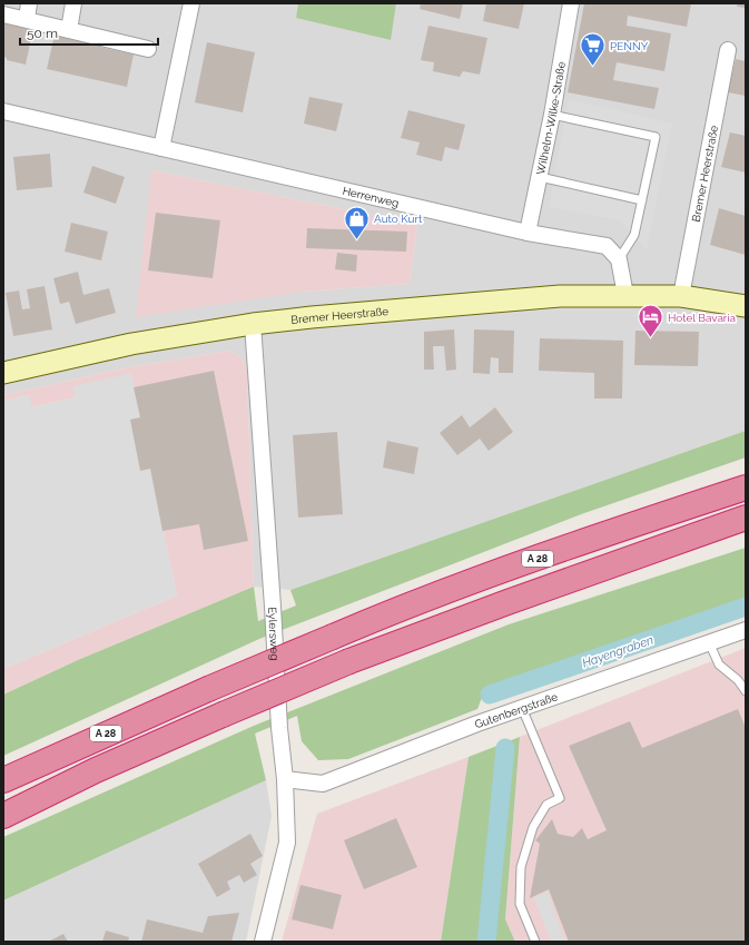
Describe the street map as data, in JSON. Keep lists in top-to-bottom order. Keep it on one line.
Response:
{"streets":{"highway":["A 28"],"street":["Wilhelm-Wilke-Straße","Bremer Heerstraße","Herrenweg","Eylersweg","Gutenbergstraße"]},"crossings":[["Wilhelm-Wilke-Straße","Herrenweg"],["Bremer Heerstraße","Eylersweg"],["Eylersweg","Gutenbergstraße"]],"water":["Hayengraben"],"places":{"supermarket":["PENNY"],"shop":["Auto Kurt"],"hotel":["Hotel Bavaria"]},"scale_bar":"50 m"}
